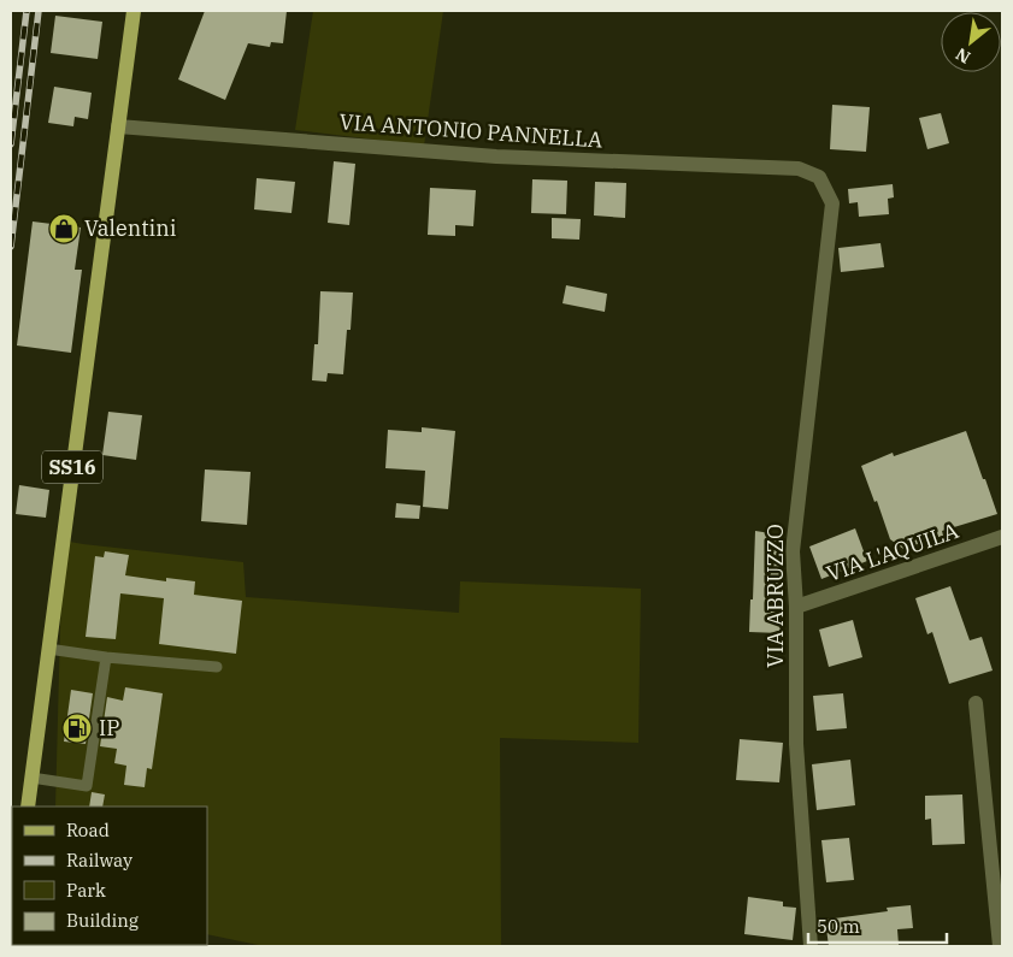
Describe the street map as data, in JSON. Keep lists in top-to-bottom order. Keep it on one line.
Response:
{"streets":{"main road":["SS16"],"street":["VIA ANTONIO PANNELLA","VIA L'AQUILA","VIA ABRUZZO"]},"crossings":[["VIA ANTONIO PANNELLA","SS16"],["VIA ANTONIO PANNELLA","VIA ABRUZZO"],["VIA L'AQUILA","VIA ABRUZZO"]],"places":{"shop":["Valentini"],"fuel station":["IP"]},"legend":["Road","Railway","Park","Building"],"scale_bar":"50 m","north":"bottom left"}
